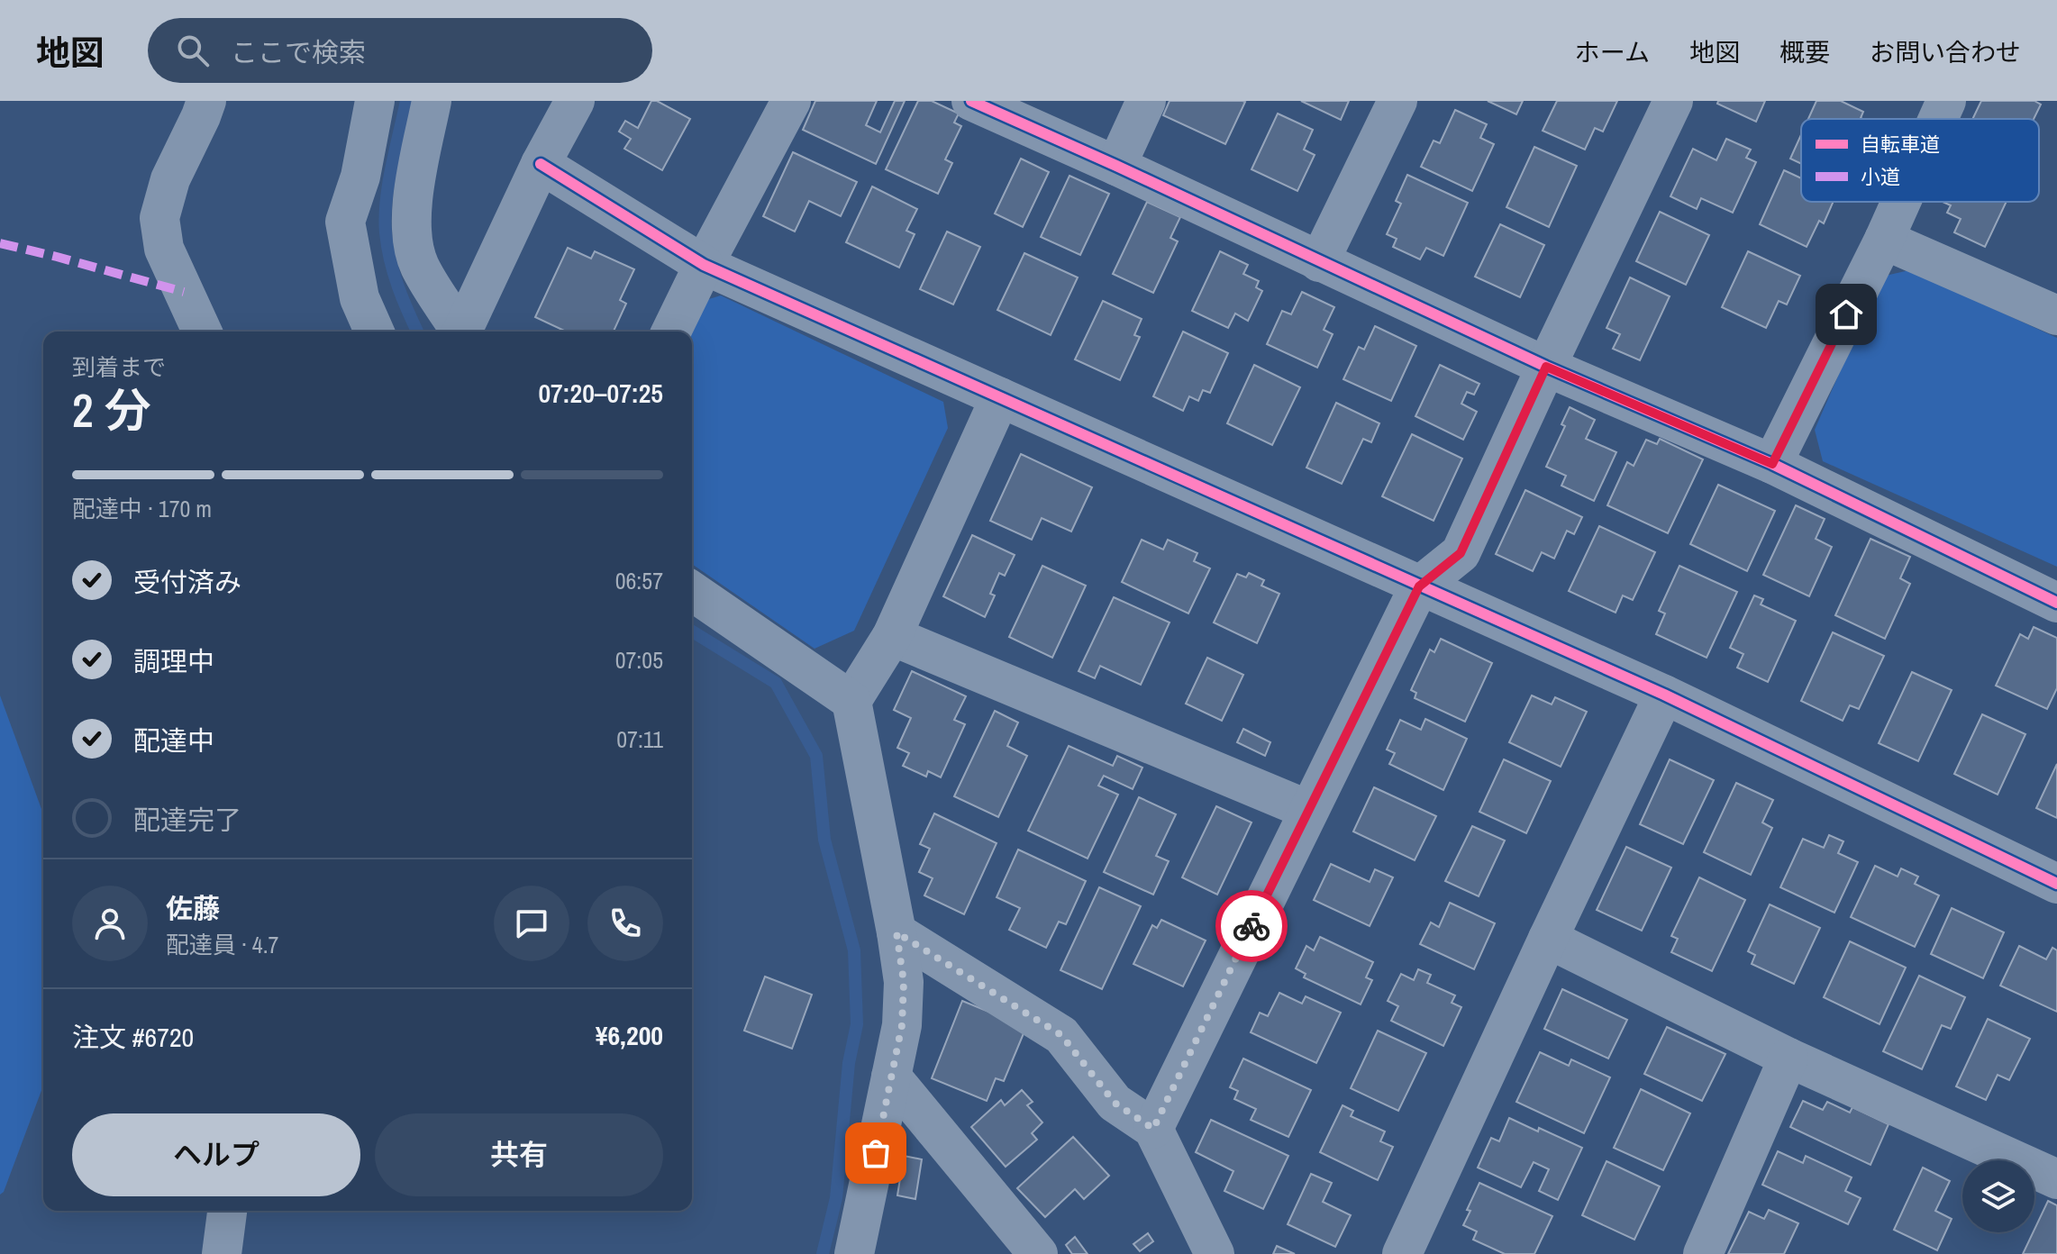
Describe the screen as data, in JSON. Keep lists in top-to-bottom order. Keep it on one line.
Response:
{"legend":["自転車道","小道"],"page":{"header":"地図","search":"ここで検索","nav":["ホーム","地図","概要","お問い合わせ"],"heading":["2 分","到着まで","07:20–07:25"],"panel":["佐藤","配達員 · 4.7","注文 #6720","¥6,200"],"bar":"配達中 · 170 m","list":[["受付済み","06:57"],["調理中","07:05"],["配達中","07:11"],"配達完了"],"buttons":["ヘルプ","共有"]}}
